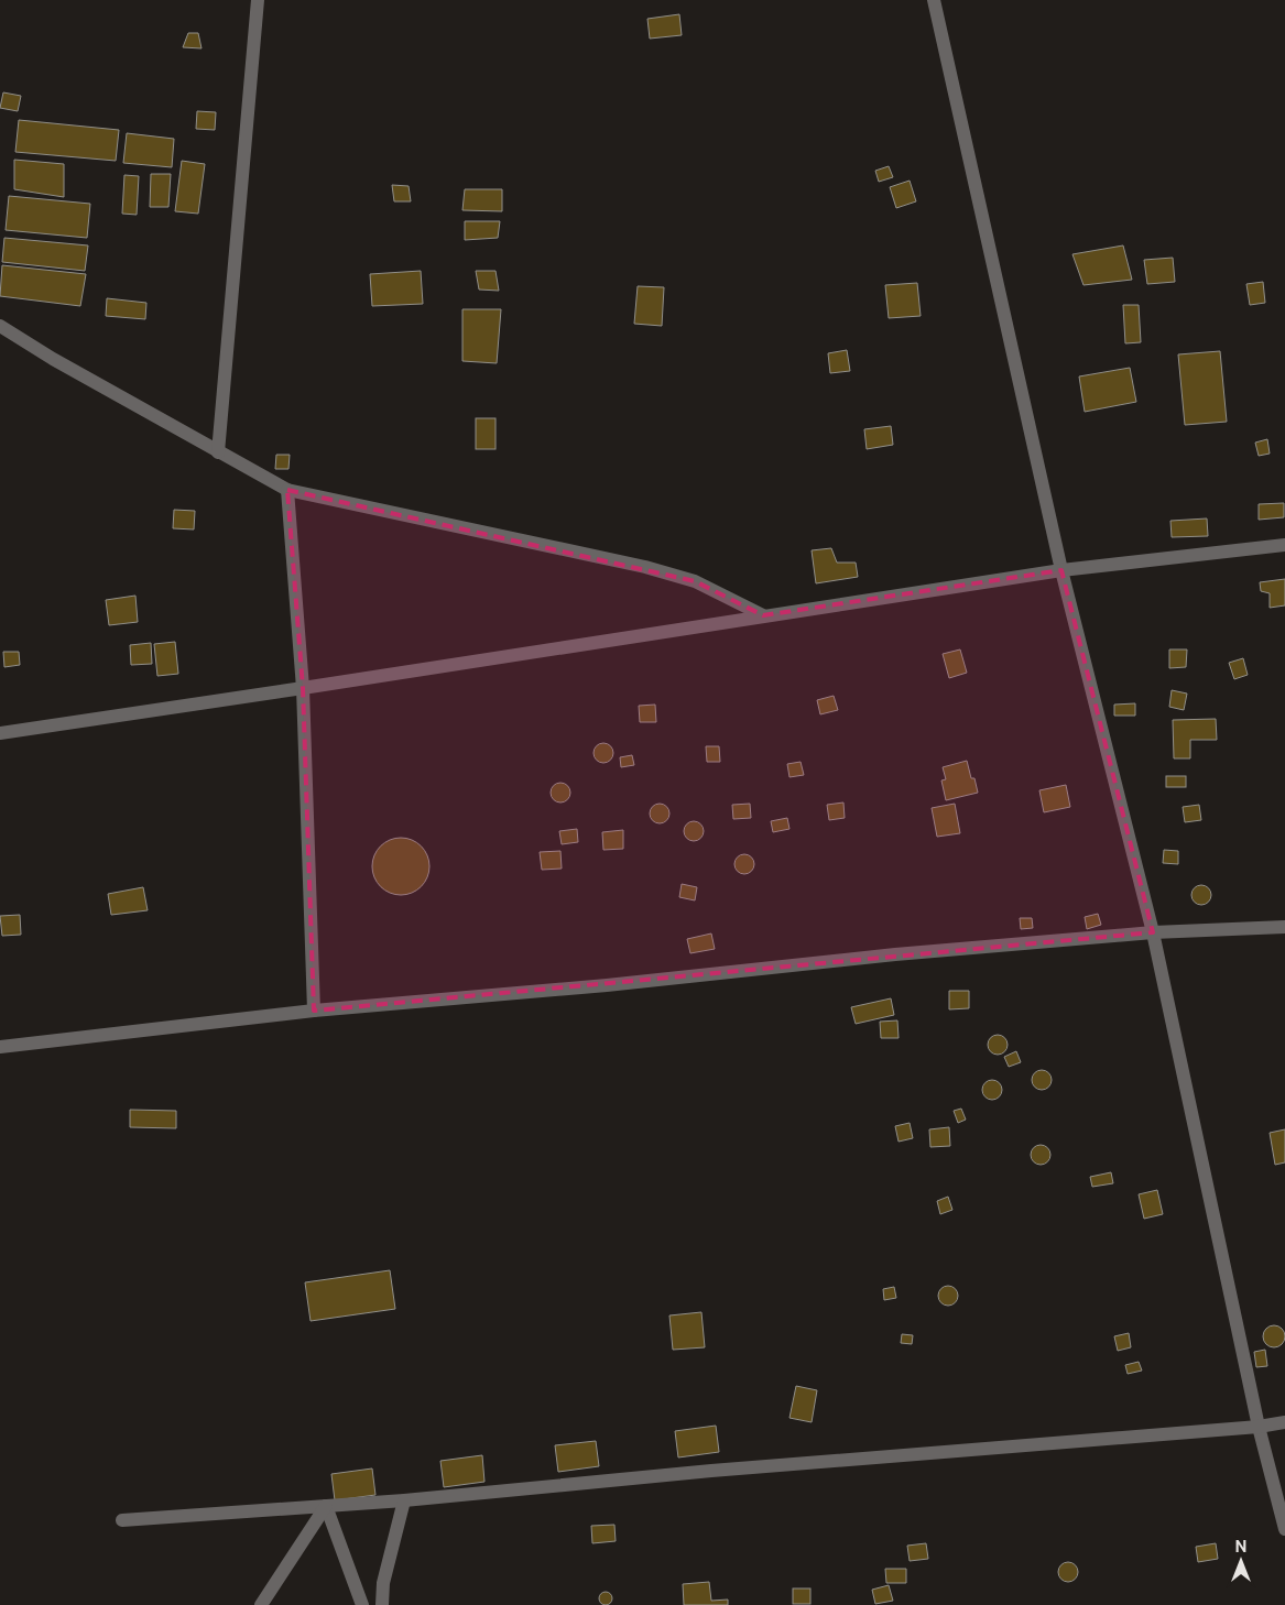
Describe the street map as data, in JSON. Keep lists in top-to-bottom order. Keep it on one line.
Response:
{"north":"top"}
